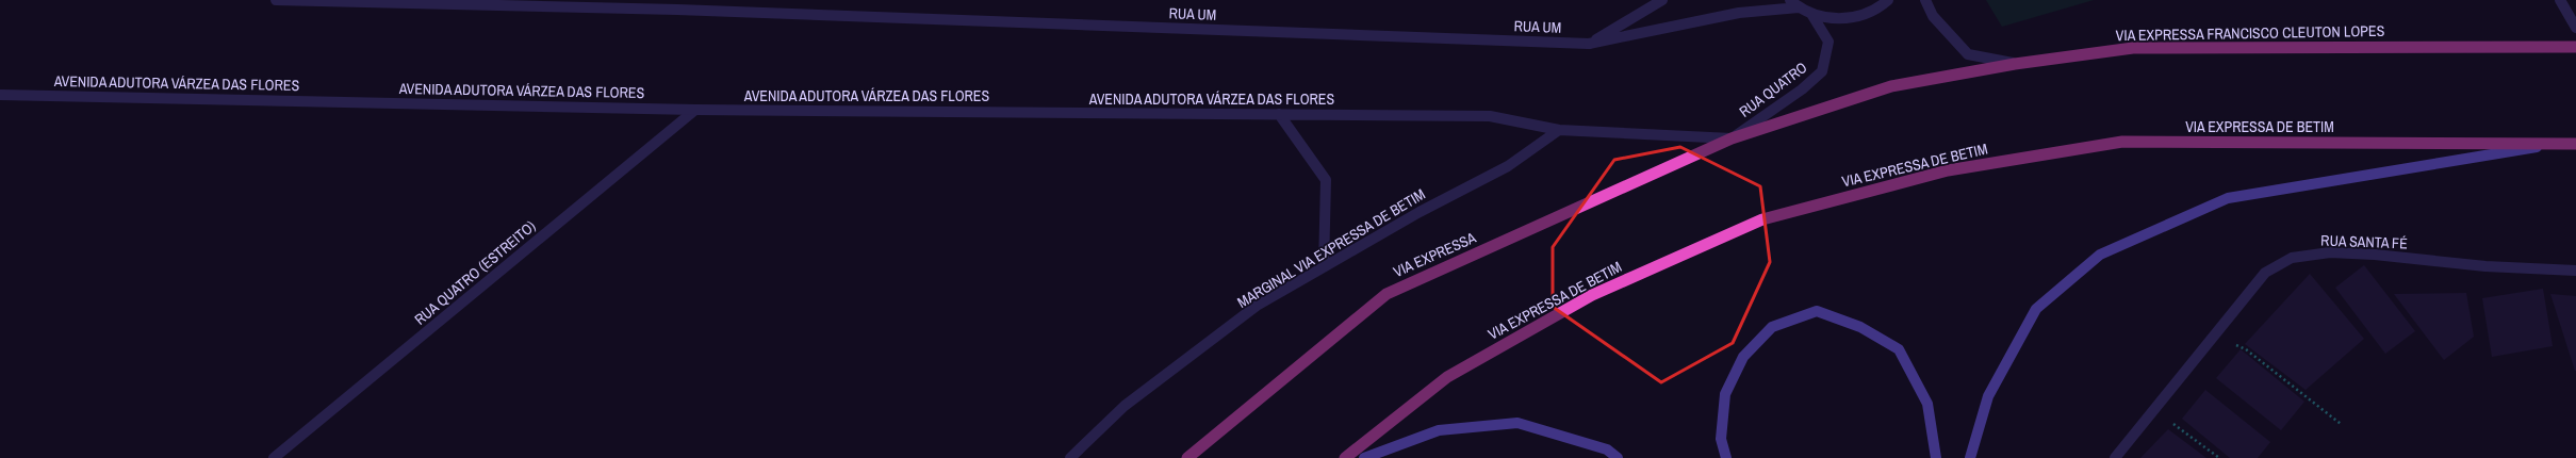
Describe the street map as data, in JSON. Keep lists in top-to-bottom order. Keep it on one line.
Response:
{"streets":{"highway":["VIA EXPRESSA FRANCISCO CLEUTON LOPES","VIA EXPRESSA DE BETIM","VIA EXPRESSA"],"street":["RUA UM","AVENIDA ADUTORA VÁRZEA DAS FLORES","RUA QUATRO","RUA SANTA FÉ","MARGINAL VIA EXPRESSA DE BETIM","RUA QUATRO (ESTREITO)"]},"crossings":[["VIA EXPRESSA FRANCISCO CLEUTON LOPES","AVENIDA ADUTORA VÁRZEA DAS FLORES"],["VIA EXPRESSA FRANCISCO CLEUTON LOPES","RUA QUATRO"],["VIA EXPRESSA FRANCISCO CLEUTON LOPES","VIA EXPRESSA"],["AVENIDA ADUTORA VÁRZEA DAS FLORES","RUA QUATRO"],["AVENIDA ADUTORA VÁRZEA DAS FLORES","MARGINAL VIA EXPRESSA DE BETIM"],["AVENIDA ADUTORA VÁRZEA DAS FLORES","VIA EXPRESSA"],["AVENIDA ADUTORA VÁRZEA DAS FLORES","RUA QUATRO (ESTREITO)"],["RUA QUATRO","VIA EXPRESSA"]]}
